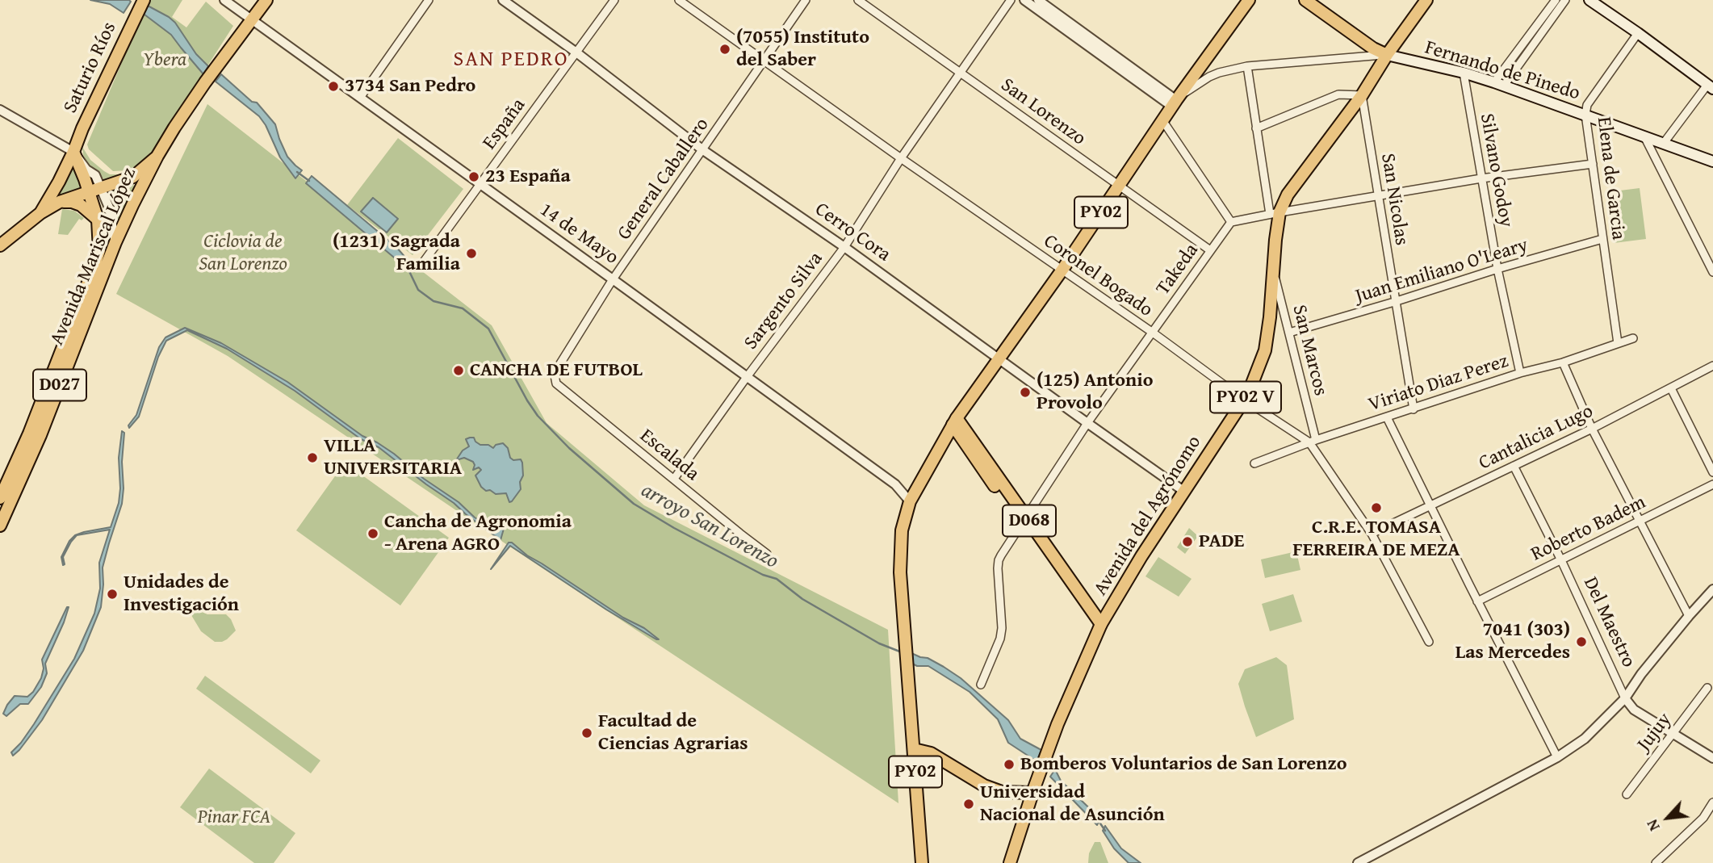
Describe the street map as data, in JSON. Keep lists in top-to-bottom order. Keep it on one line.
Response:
{"streets":{"main road":["Saturio Ríos","Fernando de Pinedo","PY02","Avenida Mariscal López","D027","PY02 V","Avenida del Agrónomo","D068"],"street":["San Lorenzo","España","Silvano Godoy","Elena de Garcia","General Caballero","San Nicolas","Cerro Cora","14 de Mayo","Takeda","Juan Emiliano O'Leary","Coronel Bogado","Sargento Silva","San Marcos","Viriato Diaz Perez","Cantalicia Lugo","Escalada","Roberto Badem","Del Maestro","Jujuy"]},"crossings":[["Saturio Ríos","D027"],["Fernando de Pinedo","Silvano Godoy"],["Fernando de Pinedo","Elena de Garcia"],["Fernando de Pinedo","PY02"],["Fernando de Pinedo","Avenida del Agrónomo"],["San Lorenzo","PY02"],["San Lorenzo","Takeda"],["San Lorenzo","Sargento Silva"],["España","Cerro Cora"],["España","14 de Mayo"],["Silvano Godoy","Juan Emiliano O'Leary"],["Silvano Godoy","Viriato Diaz Perez"],["Elena de Garcia","Juan Emiliano O'Leary"],["Elena de Garcia","Viriato Diaz Perez"],["General Caballero","Cerro Cora"],["General Caballero","14 de Mayo"],["General Caballero","Coronel Bogado"],["General Caballero","Escalada"],["San Nicolas","Juan Emiliano O'Leary"],["San Nicolas","Viriato Diaz Perez"],["San Nicolas","Avenida del Agrónomo"],["PY02","Cerro Cora"],["PY02","14 de Mayo"],["PY02","Coronel Bogado"],["PY02","D068"],["Cerro Cora","Takeda"],["Cerro Cora","Sargento Silva"],["Cerro Cora","Avenida del Agrónomo"],["14 de Mayo","Avenida Mariscal López"],["14 de Mayo","Sargento Silva"],["14 de Mayo","D027"],["Avenida Mariscal López","D027"],["Takeda","Coronel Bogado"],["Takeda","D068"],["Juan Emiliano O'Leary","San Marcos"],["Coronel Bogado","Sargento Silva"],["Coronel Bogado","San Marcos"],["Coronel Bogado","Viriato Diaz Perez"],["Coronel Bogado","Cantalicia Lugo"],["Coronel Bogado","Avenida del Agrónomo"],["Sargento Silva","Escalada"],["San Marcos","Viriato Diaz Perez"],["San Marcos","Avenida del Agrónomo"],["Cantalicia Lugo","Del Maestro"],["Avenida del Agrónomo","D068"],["Roberto Badem","Del Maestro"],["Del Maestro","Jujuy"]],"districts":["SAN PEDRO"],"water":["arroyo San Lorenzo"],"parks":["Ybera","Ciclovia de San Lorenzo","Pinar FCA"],"places":["(7055) Instituto del Saber","3734 San Pedro","23 España","(1231) Sagrada Familia","CANCHA DE FUTBOL","(125) Antonio Provolo","VILLA UNIVERSITARIA","C.R.E. TOMASA FERREIRA DE MEZA","Cancha de Agronomia - Arena AGRO","PADE","Unidades de Investigación","7041 (303) Las Mercedes","Facultad de Ciencias Agrarias","Bomberos Voluntarios de San Lorenzo","Universidad Nacional de Asunción"],"north":"bottom left"}
